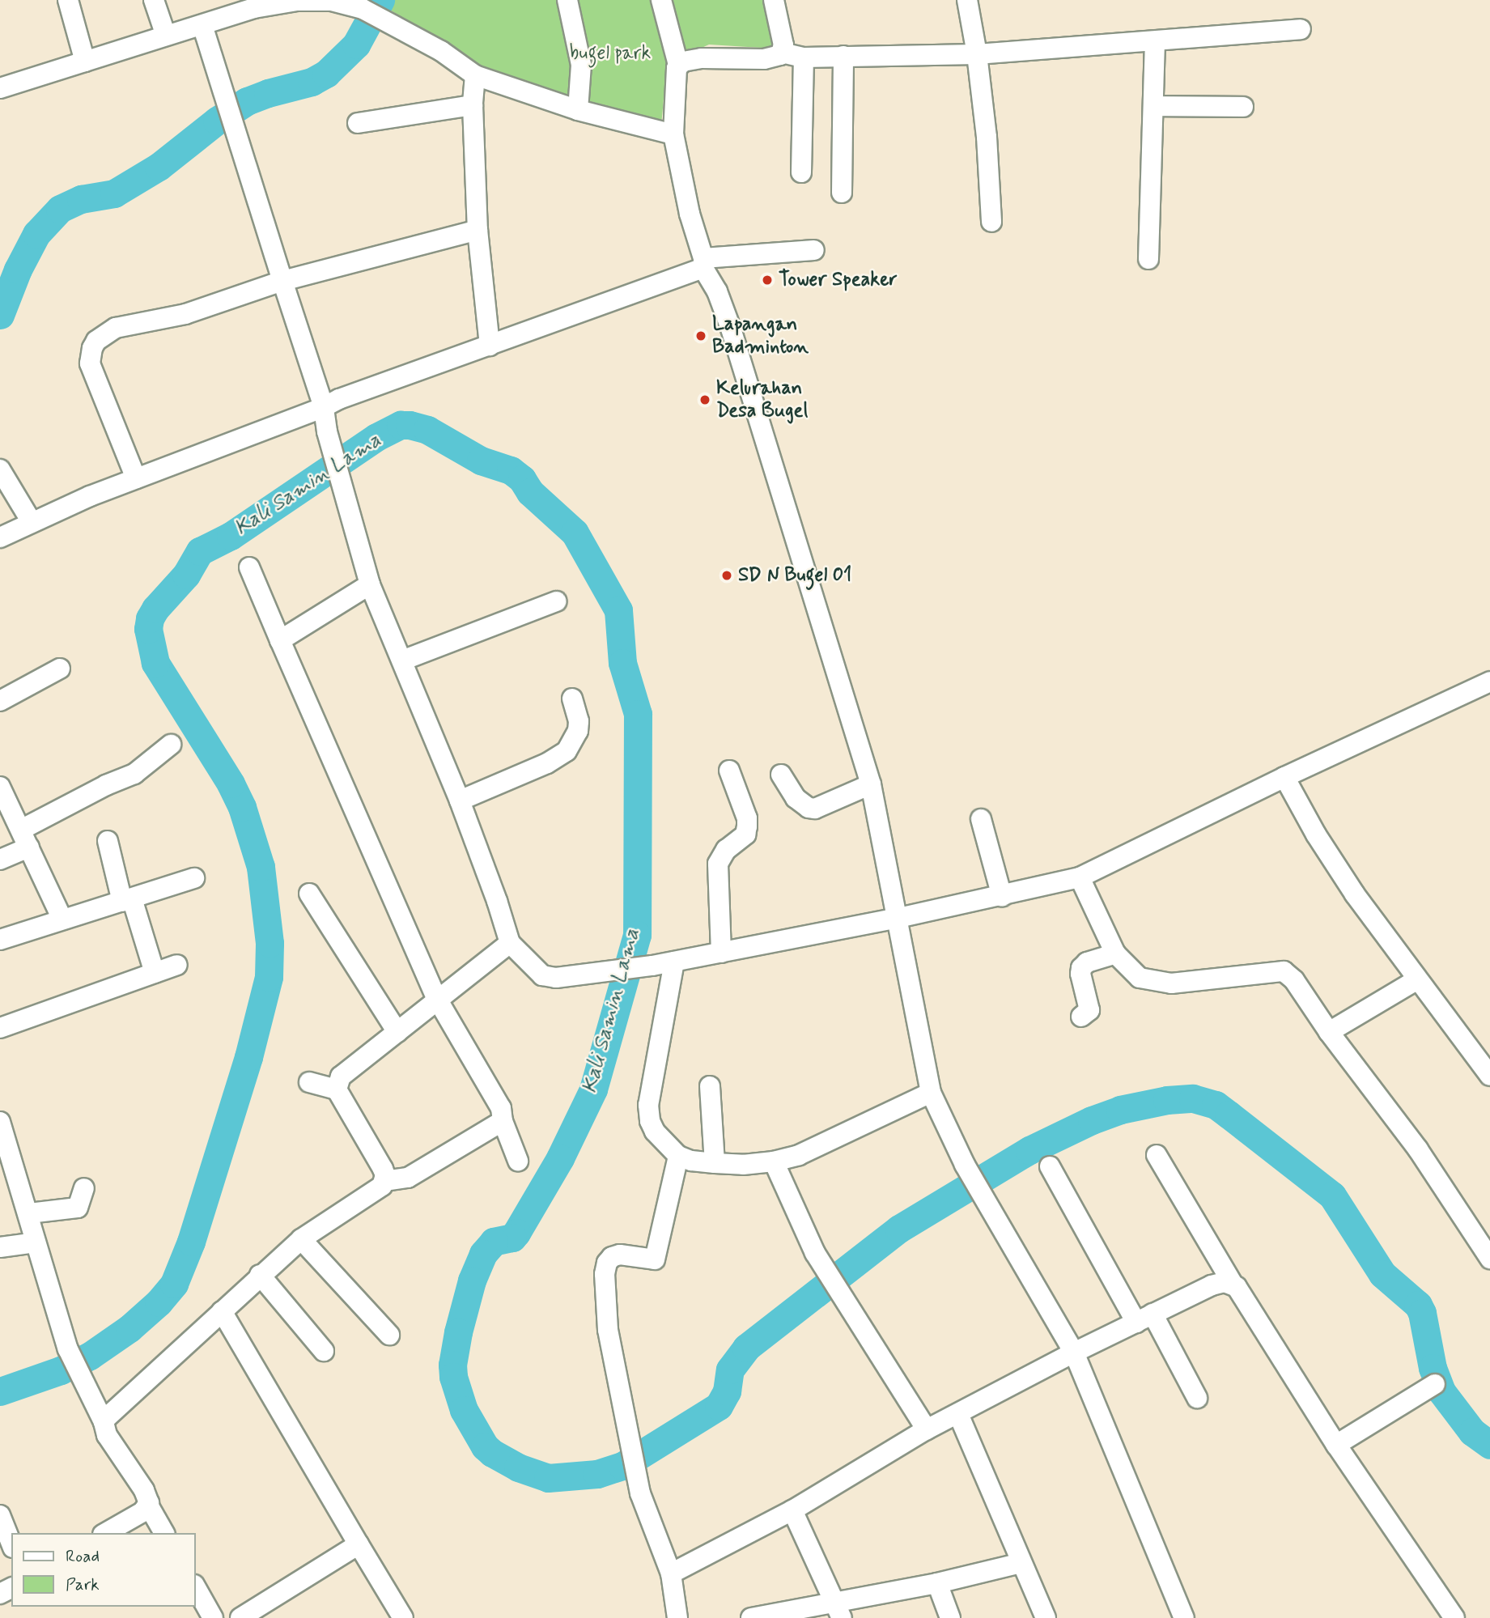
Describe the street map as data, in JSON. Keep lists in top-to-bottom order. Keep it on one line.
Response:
{"water":["Kali Samin Lama"],"parks":["bugel park"],"places":["Tower Speaker","Lapangan Badminton","Kelurahan Desa Bugel","SD N Bugel 01"],"legend":["Road","Park"]}
